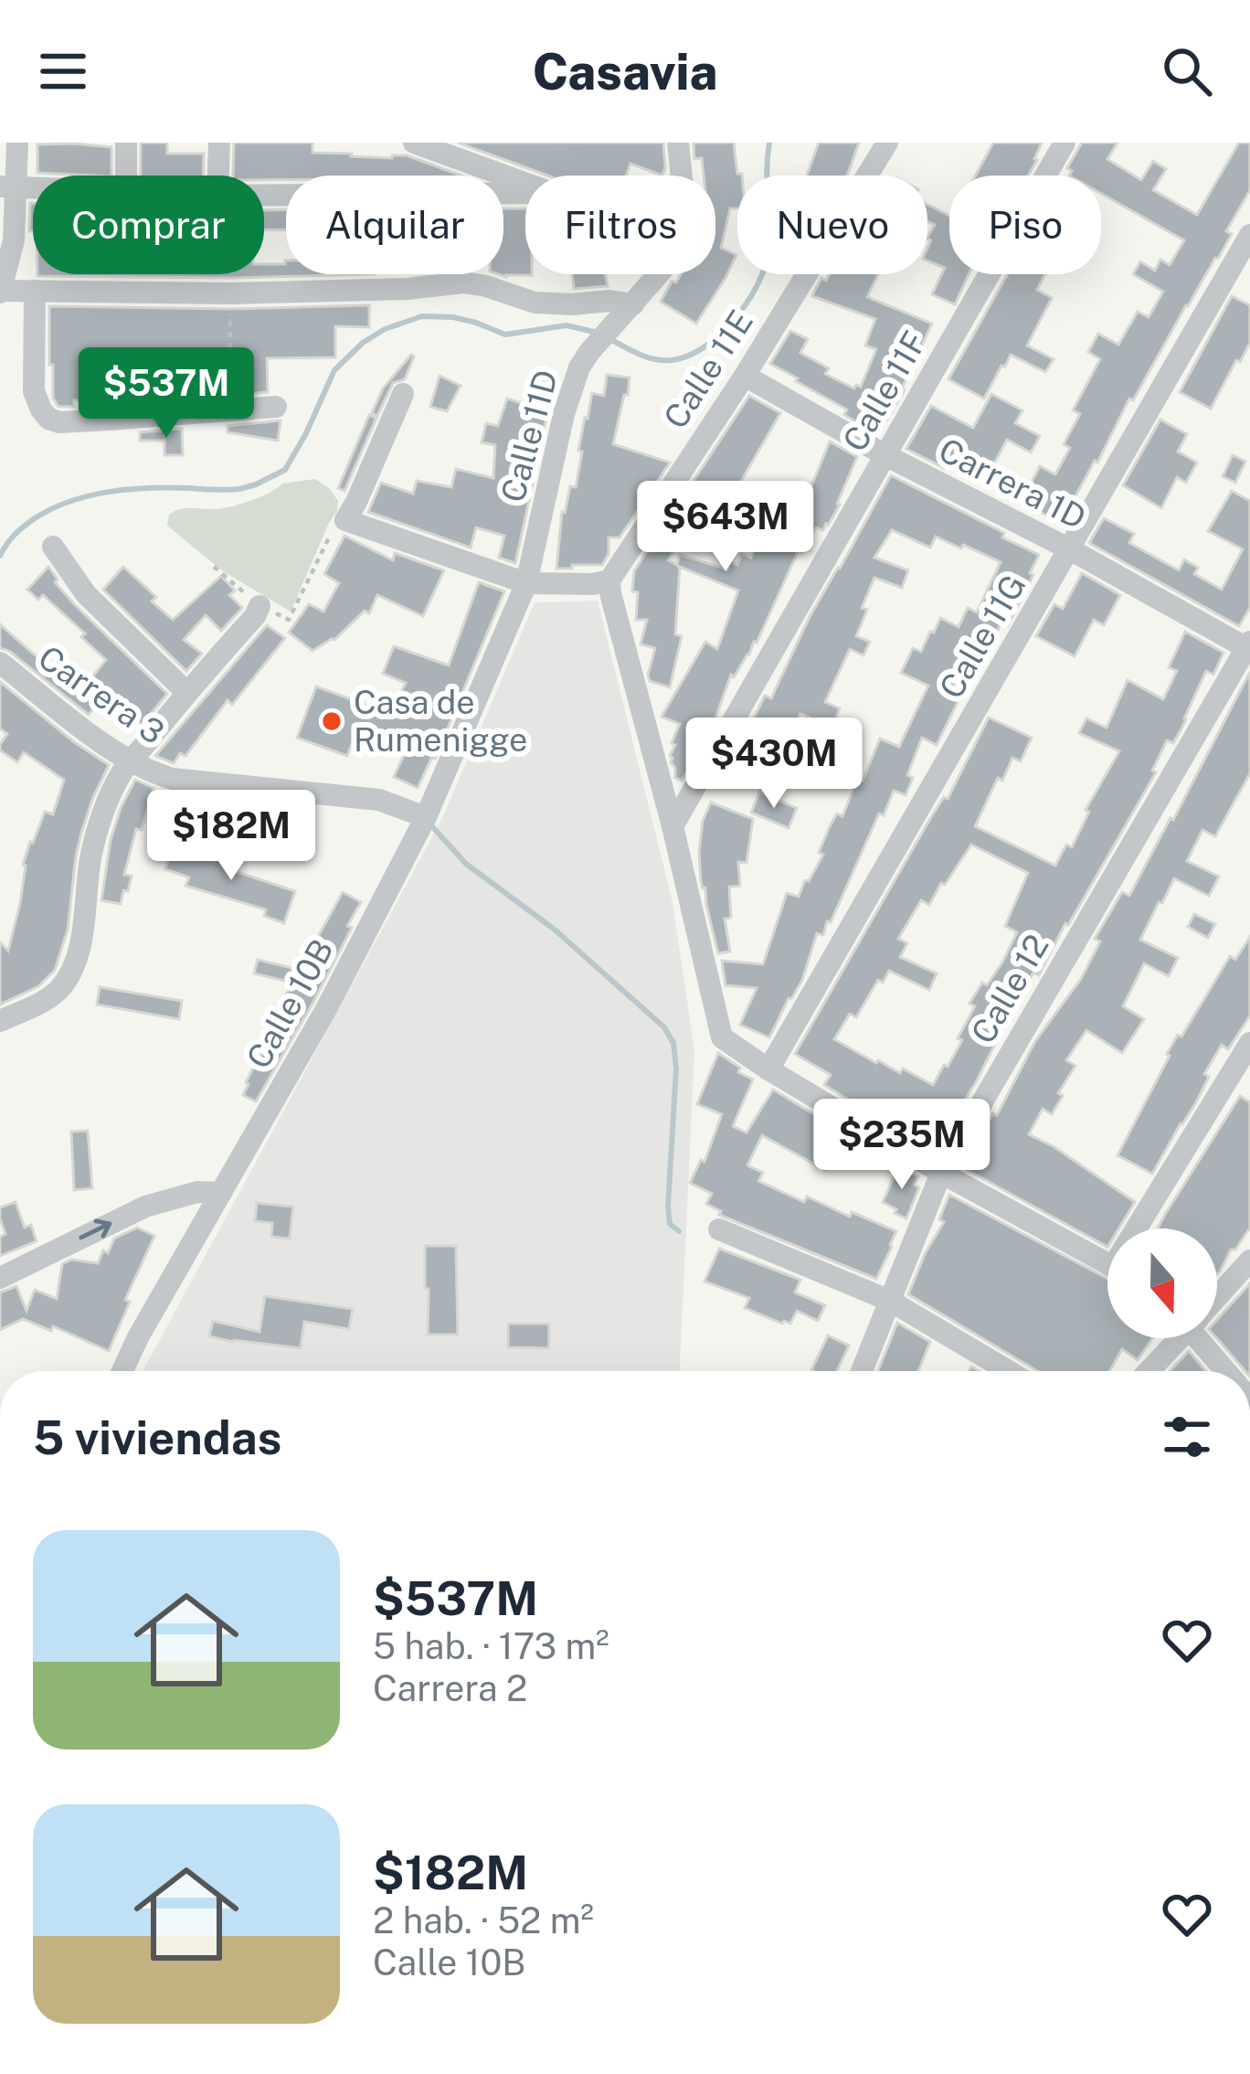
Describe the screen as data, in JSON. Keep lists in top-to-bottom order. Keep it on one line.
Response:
{"streets":{"street":["Calle 11E","Calle 11F","Calle 11D","Carrera 1D","Calle 11G","Carrera 3","Calle 12","Calle 10B"]},"crossings":[["Calle 11E","Carrera 1D"],["Calle 11F","Carrera 1D"],["Calle 11D","Calle 10B"],["Carrera 1D","Calle 11G"],["Carrera 1D","Calle 12"],["Carrera 3","Calle 10B"]],"places":["Casa de Rumenigge"],"north":"bottom","page":{"header":"Casavia","chip":["Comprar","Alquilar","Filtros","Nuevo","Piso"],"price":["$537M","$643M","$430M","$182M","$235M"],"heading":"5 viviendas","list":[{"name":"$537M","note":"5 hab. · 173 m² · Carrera 2"},{"name":"$182M","note":"2 hab. · 52 m² · Calle 10B"}]}}
